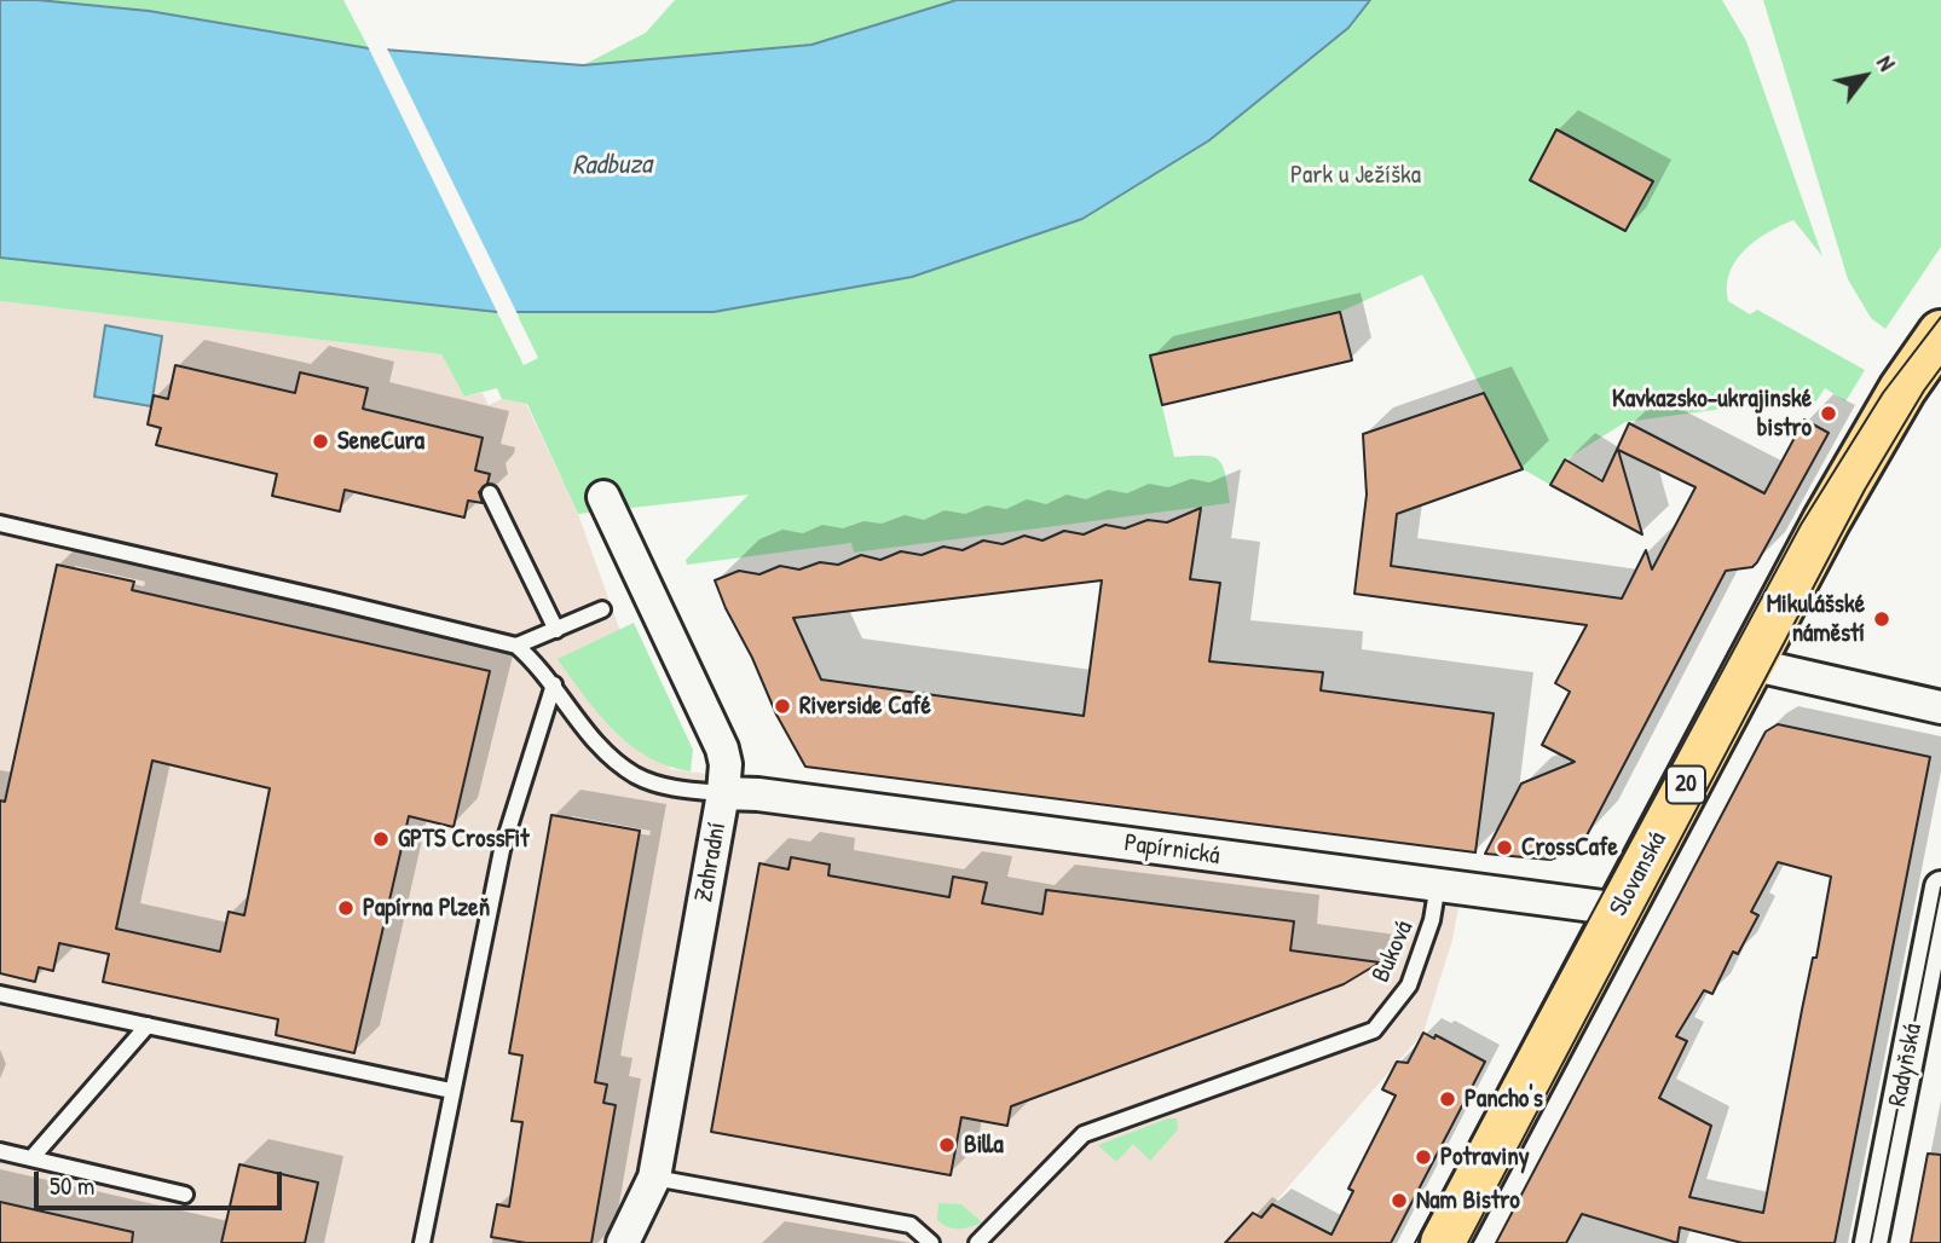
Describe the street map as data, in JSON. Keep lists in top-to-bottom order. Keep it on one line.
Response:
{"streets":{"main road":["20","Slovanská"],"street":["Papírnická","Zahradní","Radyňská"],"lane":["Buková"]},"crossings":[["Papírnická","Zahradní"],["Papírnická","Slovanská"],["Papírnická","Buková"]],"water":["Radbuza"],"parks":["Park u Ježíška"],"places":["Kavkazsko-ukrajinské bistro","SeneCura","Mikulášské náměstí","Riverside Café","GPTS CrossFit","CrossCafe","Papírna Plzeň","Pancho's","Billa","Potraviny","Nam Bistro"],"scale_bar":"50 m","north":"top right"}
